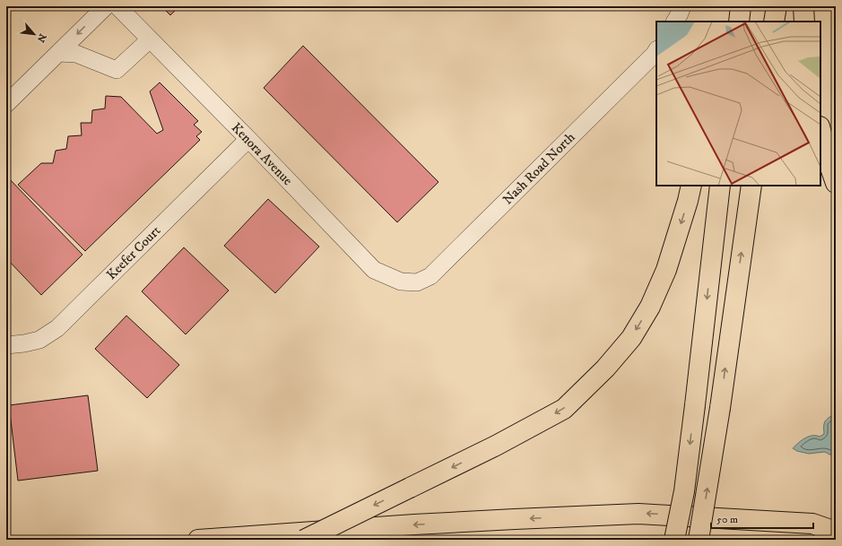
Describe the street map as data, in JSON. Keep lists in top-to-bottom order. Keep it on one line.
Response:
{"streets":{"street":["Kenora Avenue","Nash Road North","Keefer Court"]},"crossings":[["Kenora Avenue","Nash Road North"],["Kenora Avenue","Keefer Court"]],"scale_bar":"50 m","north":"bottom right"}
